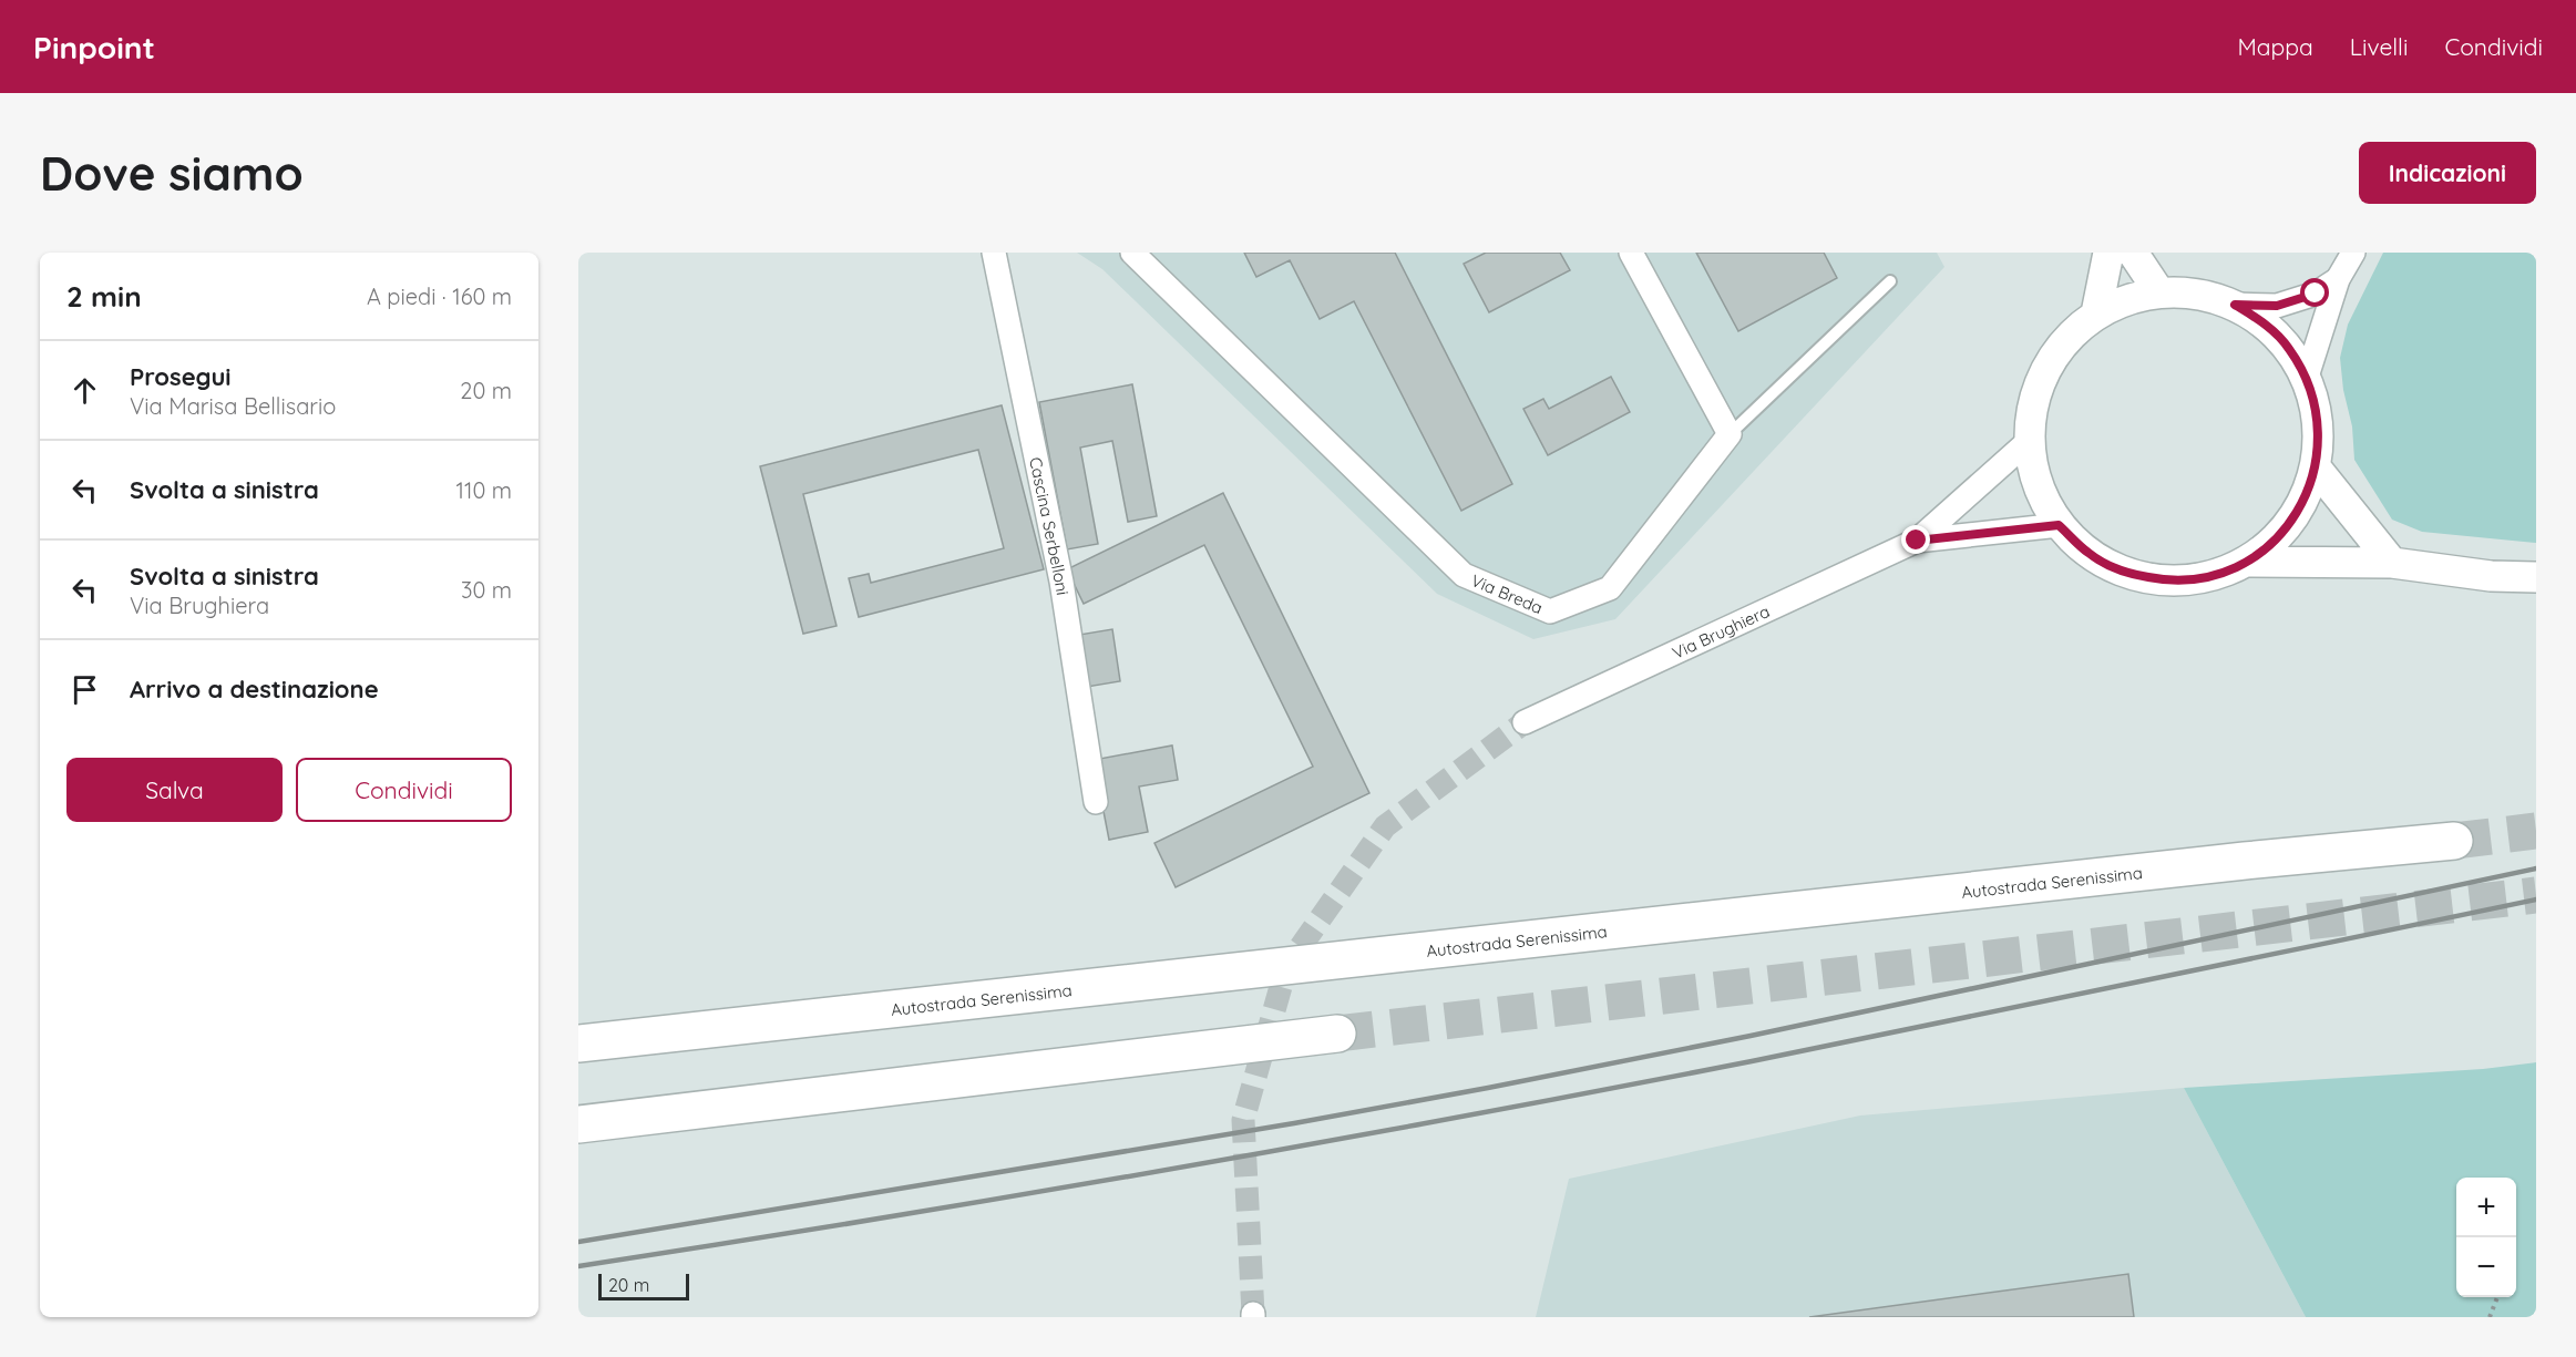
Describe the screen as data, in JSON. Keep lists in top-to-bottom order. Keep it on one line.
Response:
{"streets":{"highway":["Autostrada Serenissima"],"street":["Cascina Serbelloni","Via Breda","Via Brughiera"]},"scale_bar":"20 m","page":{"header":"Pinpoint","nav":["Mappa","Livelli","Condividi"],"buttons":["Indicazioni",["Salva","Condividi"]],"title":"Dove siamo","heading":["2 min","A piedi · 160 m"],"list":[["Prosegui","Via Marisa Bellisario","20 m"],["Svolta a sinistra","110 m"],["Svolta a sinistra","Via Brughiera","30 m"],"Arrivo a destinazione"],"map_buttons":["+","−"],"scale":"20 m"}}
